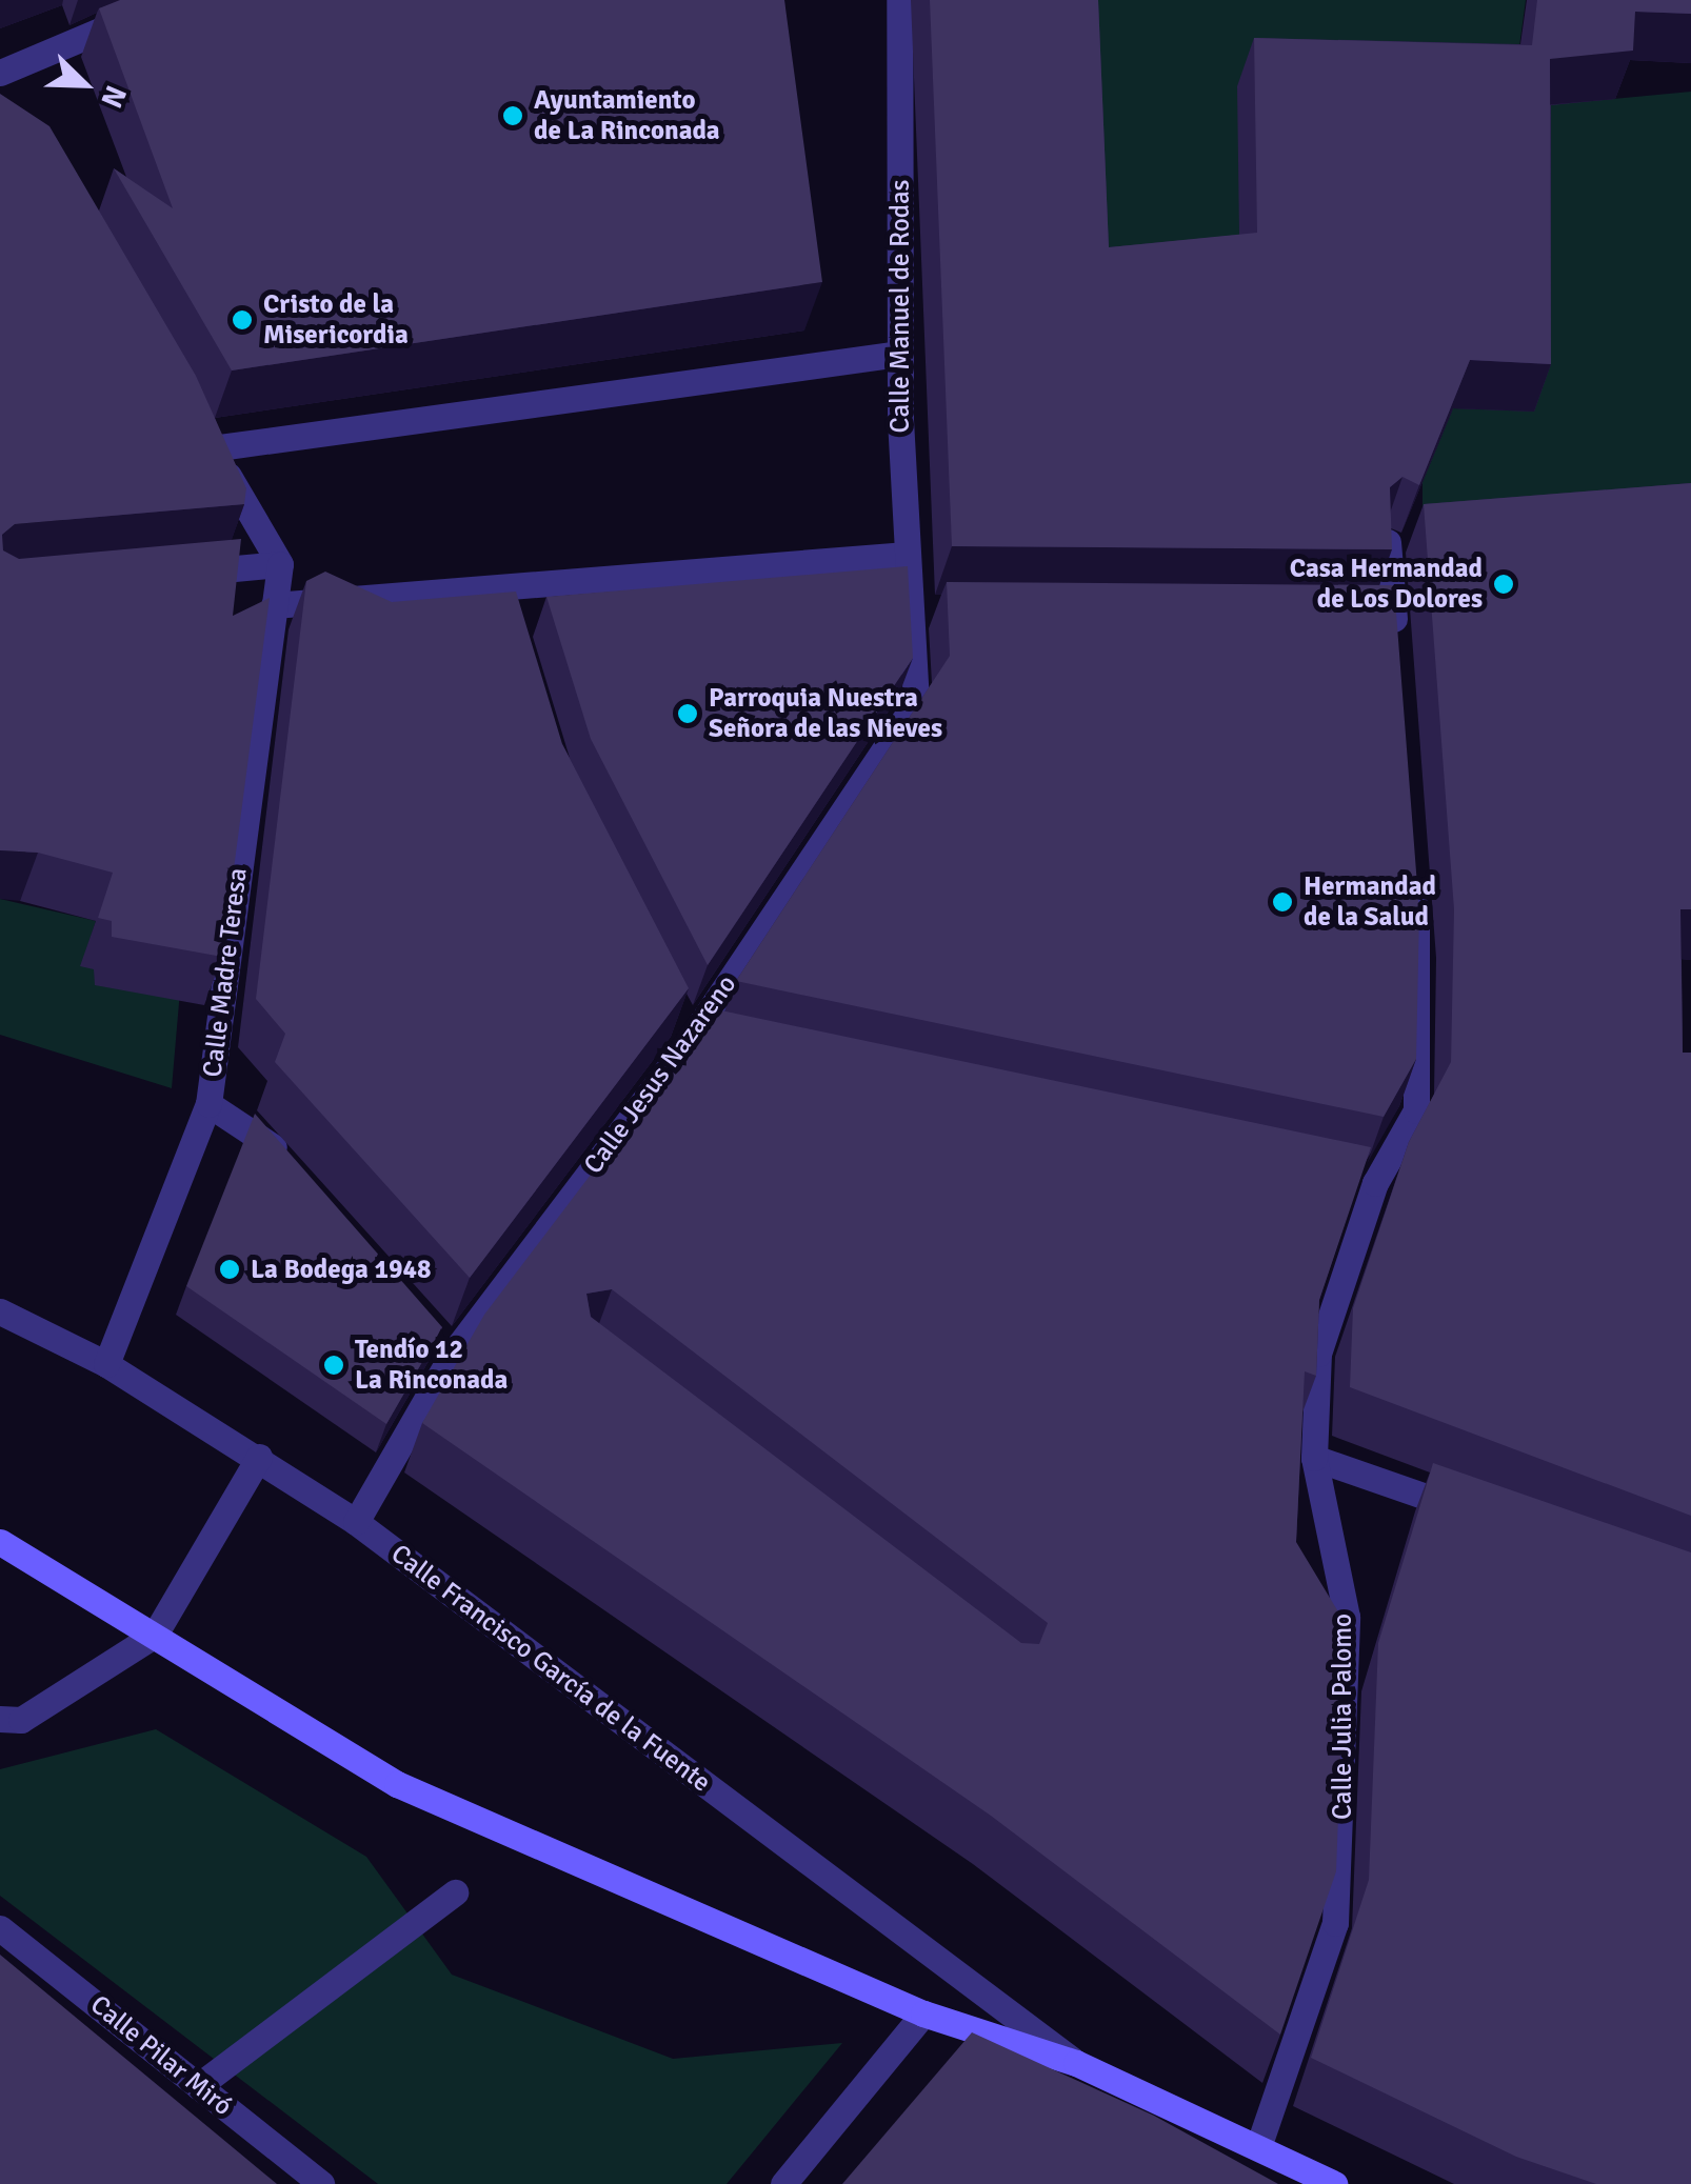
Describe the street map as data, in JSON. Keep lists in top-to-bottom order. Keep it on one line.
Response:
{"streets":{"main road":["Calle Francisco García de la Fuente"],"street":["Calle Manuel de Rodas","Calle Madre Teresa","Calle Jesus Nazareno","Calle Julia Palomo","Calle Pilar Miró"]},"crossings":[["Calle Manuel de Rodas","Calle Jesus Nazareno"],["Calle Madre Teresa","Calle Francisco García de la Fuente"],["Calle Jesus Nazareno","Calle Francisco García de la Fuente"],["Calle Francisco García de la Fuente","Calle Julia Palomo"]],"places":["Ayuntamiento de La Rinconada","Cristo de la Misericordia","Casa Hermandad de Los Dolores","Parroquia Nuestra Señora de las Nieves","Hermandad de la Salud","La Bodega 1948","Tendío 12 La Rinconada"],"north":"bottom right"}
